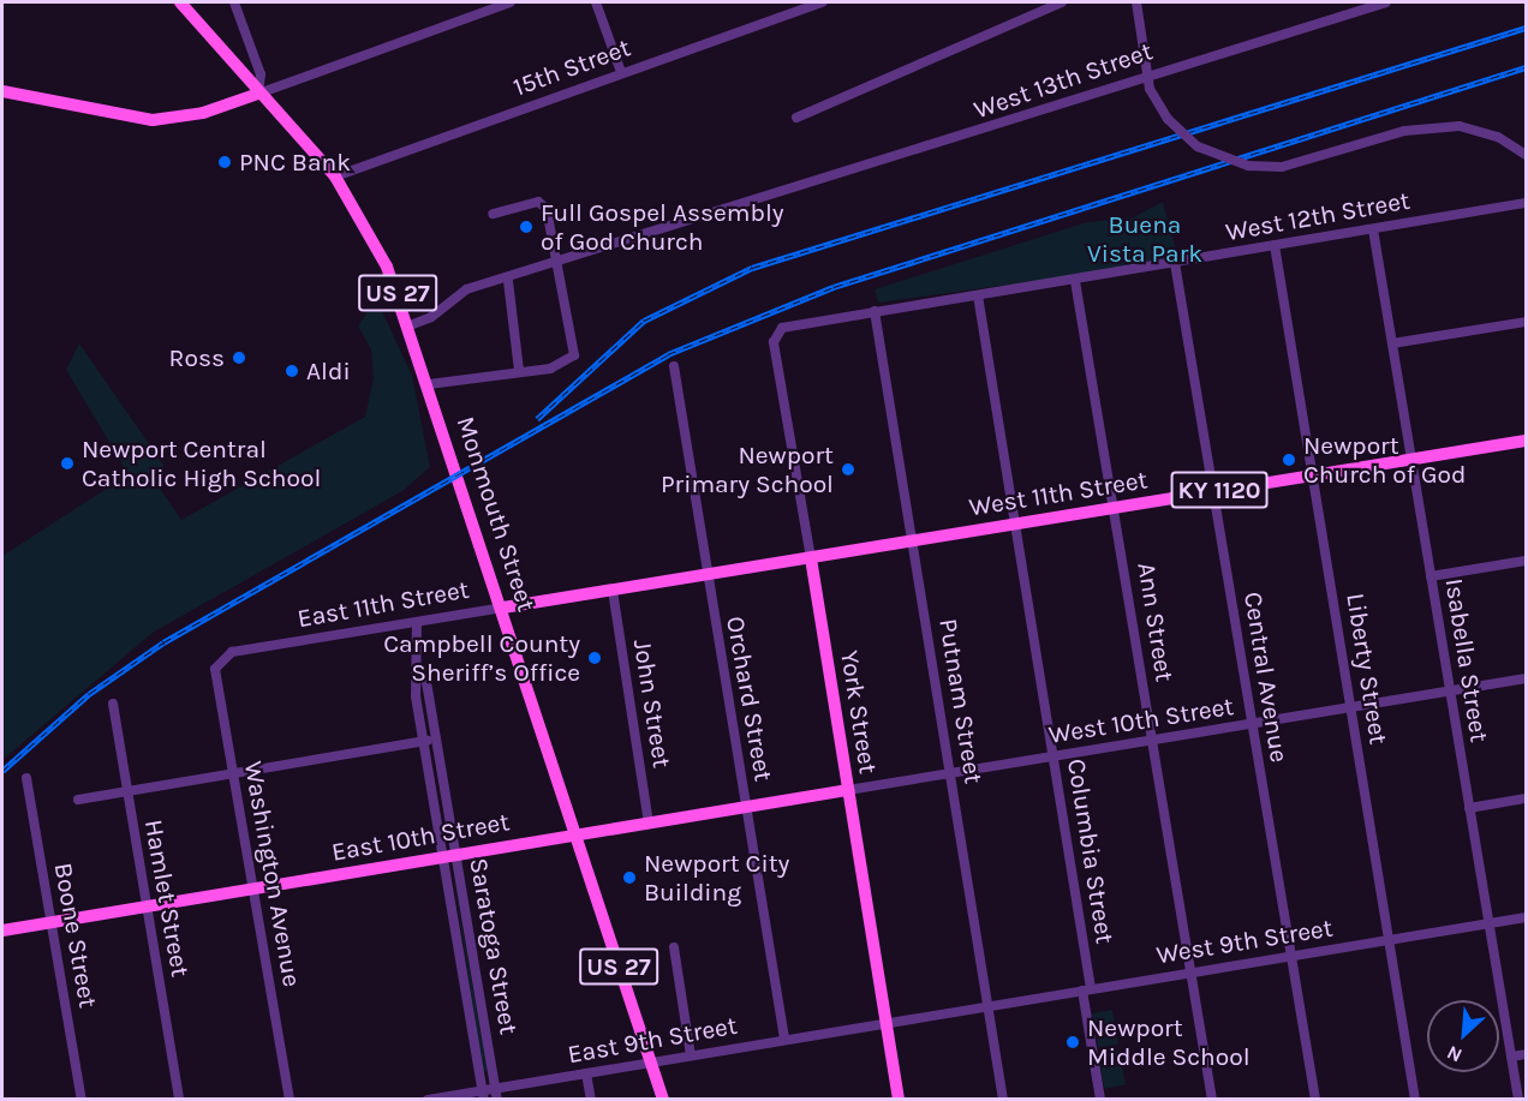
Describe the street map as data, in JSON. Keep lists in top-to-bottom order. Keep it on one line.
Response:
{"streets":{"main road":["US 27","KY 1120","West 11th Street","Monmouth Street","East 11th Street","York Street","East 10th Street"],"street":["15th Street","West 13th Street","West 12th Street","Ann Street","Isabella Street","Liberty Street","Central Avenue","Orchard Street","Putnam Street","John Street","West 10th Street","Columbia Street","Washington Avenue","Hamlet Street","Boone Street","West 9th Street","Saratoga Street","East 9th Street"]},"crossings":[["15th Street","Monmouth Street"],["West 13th Street","Monmouth Street"],["West 12th Street","Ann Street"],["West 12th Street","Isabella Street"],["West 12th Street","Liberty Street"],["West 12th Street","Central Avenue"],["West 12th Street","Putnam Street"],["West 12th Street","York Street"],["West 12th Street","Columbia Street"],["West 11th Street","East 11th Street"],["West 11th Street","Ann Street"],["West 11th Street","Isabella Street"],["West 11th Street","Liberty Street"],["West 11th Street","Central Avenue"],["West 11th Street","Putnam Street"],["West 11th Street","York Street"],["West 11th Street","Columbia Street"],["Monmouth Street","East 11th Street"],["Monmouth Street","East 10th Street"],["Monmouth Street","East 9th Street"],["East 11th Street","Orchard Street"],["East 11th Street","John Street"],["East 11th Street","York Street"],["East 11th Street","Washington Avenue"],["East 11th Street","Saratoga Street"],["Ann Street","West 10th Street"],["Ann Street","West 9th Street"],["Isabella Street","West 10th Street"],["Isabella Street","West 9th Street"],["Liberty Street","West 10th Street"],["Liberty Street","West 9th Street"],["Central Avenue","West 10th Street"],["Central Avenue","West 9th Street"],["Orchard Street","East 10th Street"],["Orchard Street","East 9th Street"],["Putnam Street","West 10th Street"],["Putnam Street","West 9th Street"],["John Street","East 10th Street"],["York Street","West 10th Street"],["York Street","East 10th Street"],["York Street","West 9th Street"],["York Street","East 9th Street"],["West 10th Street","East 10th Street"],["West 10th Street","Columbia Street"],["East 10th Street","Washington Avenue"],["East 10th Street","Hamlet Street"],["East 10th Street","Boone Street"],["East 10th Street","Saratoga Street"],["Columbia Street","West 9th Street"],["West 9th Street","East 9th Street"],["Saratoga Street","East 9th Street"]],"parks":["Buena Vista Park"],"places":["PNC Bank","Full Gospel Assembly of God Church","Ross","Aldi","Newport Church of God","Newport Central Catholic High School","Newport Primary School","Campbell County Sheriff’s Office","Newport City Building","Newport Middle School"],"north":"bottom left"}
